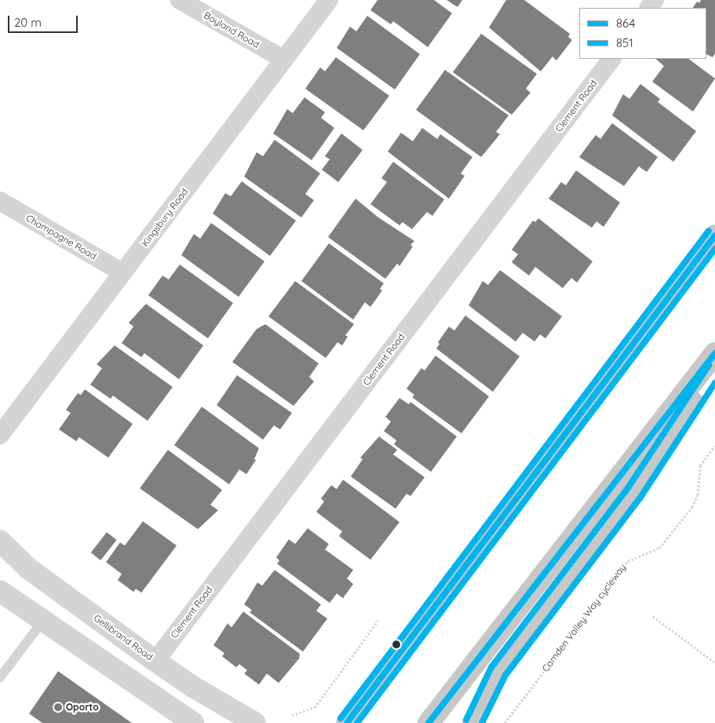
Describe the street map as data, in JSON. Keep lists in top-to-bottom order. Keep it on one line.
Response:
{"streets":{"street":["Boyland Road","Clement Road","Kingsbury Road","Champagne Road","Gellibrand Road"],"path":["Camden Valley Way cycleway"]},"crossings":[["Boyland Road","Kingsbury Road"],["Clement Road","Gellibrand Road"],["Kingsbury Road","Champagne Road"]],"places":["Oporto"],"lines":["transit line 864","transit line 851"],"legend":["864","851"],"scale_bar":"20 m"}
